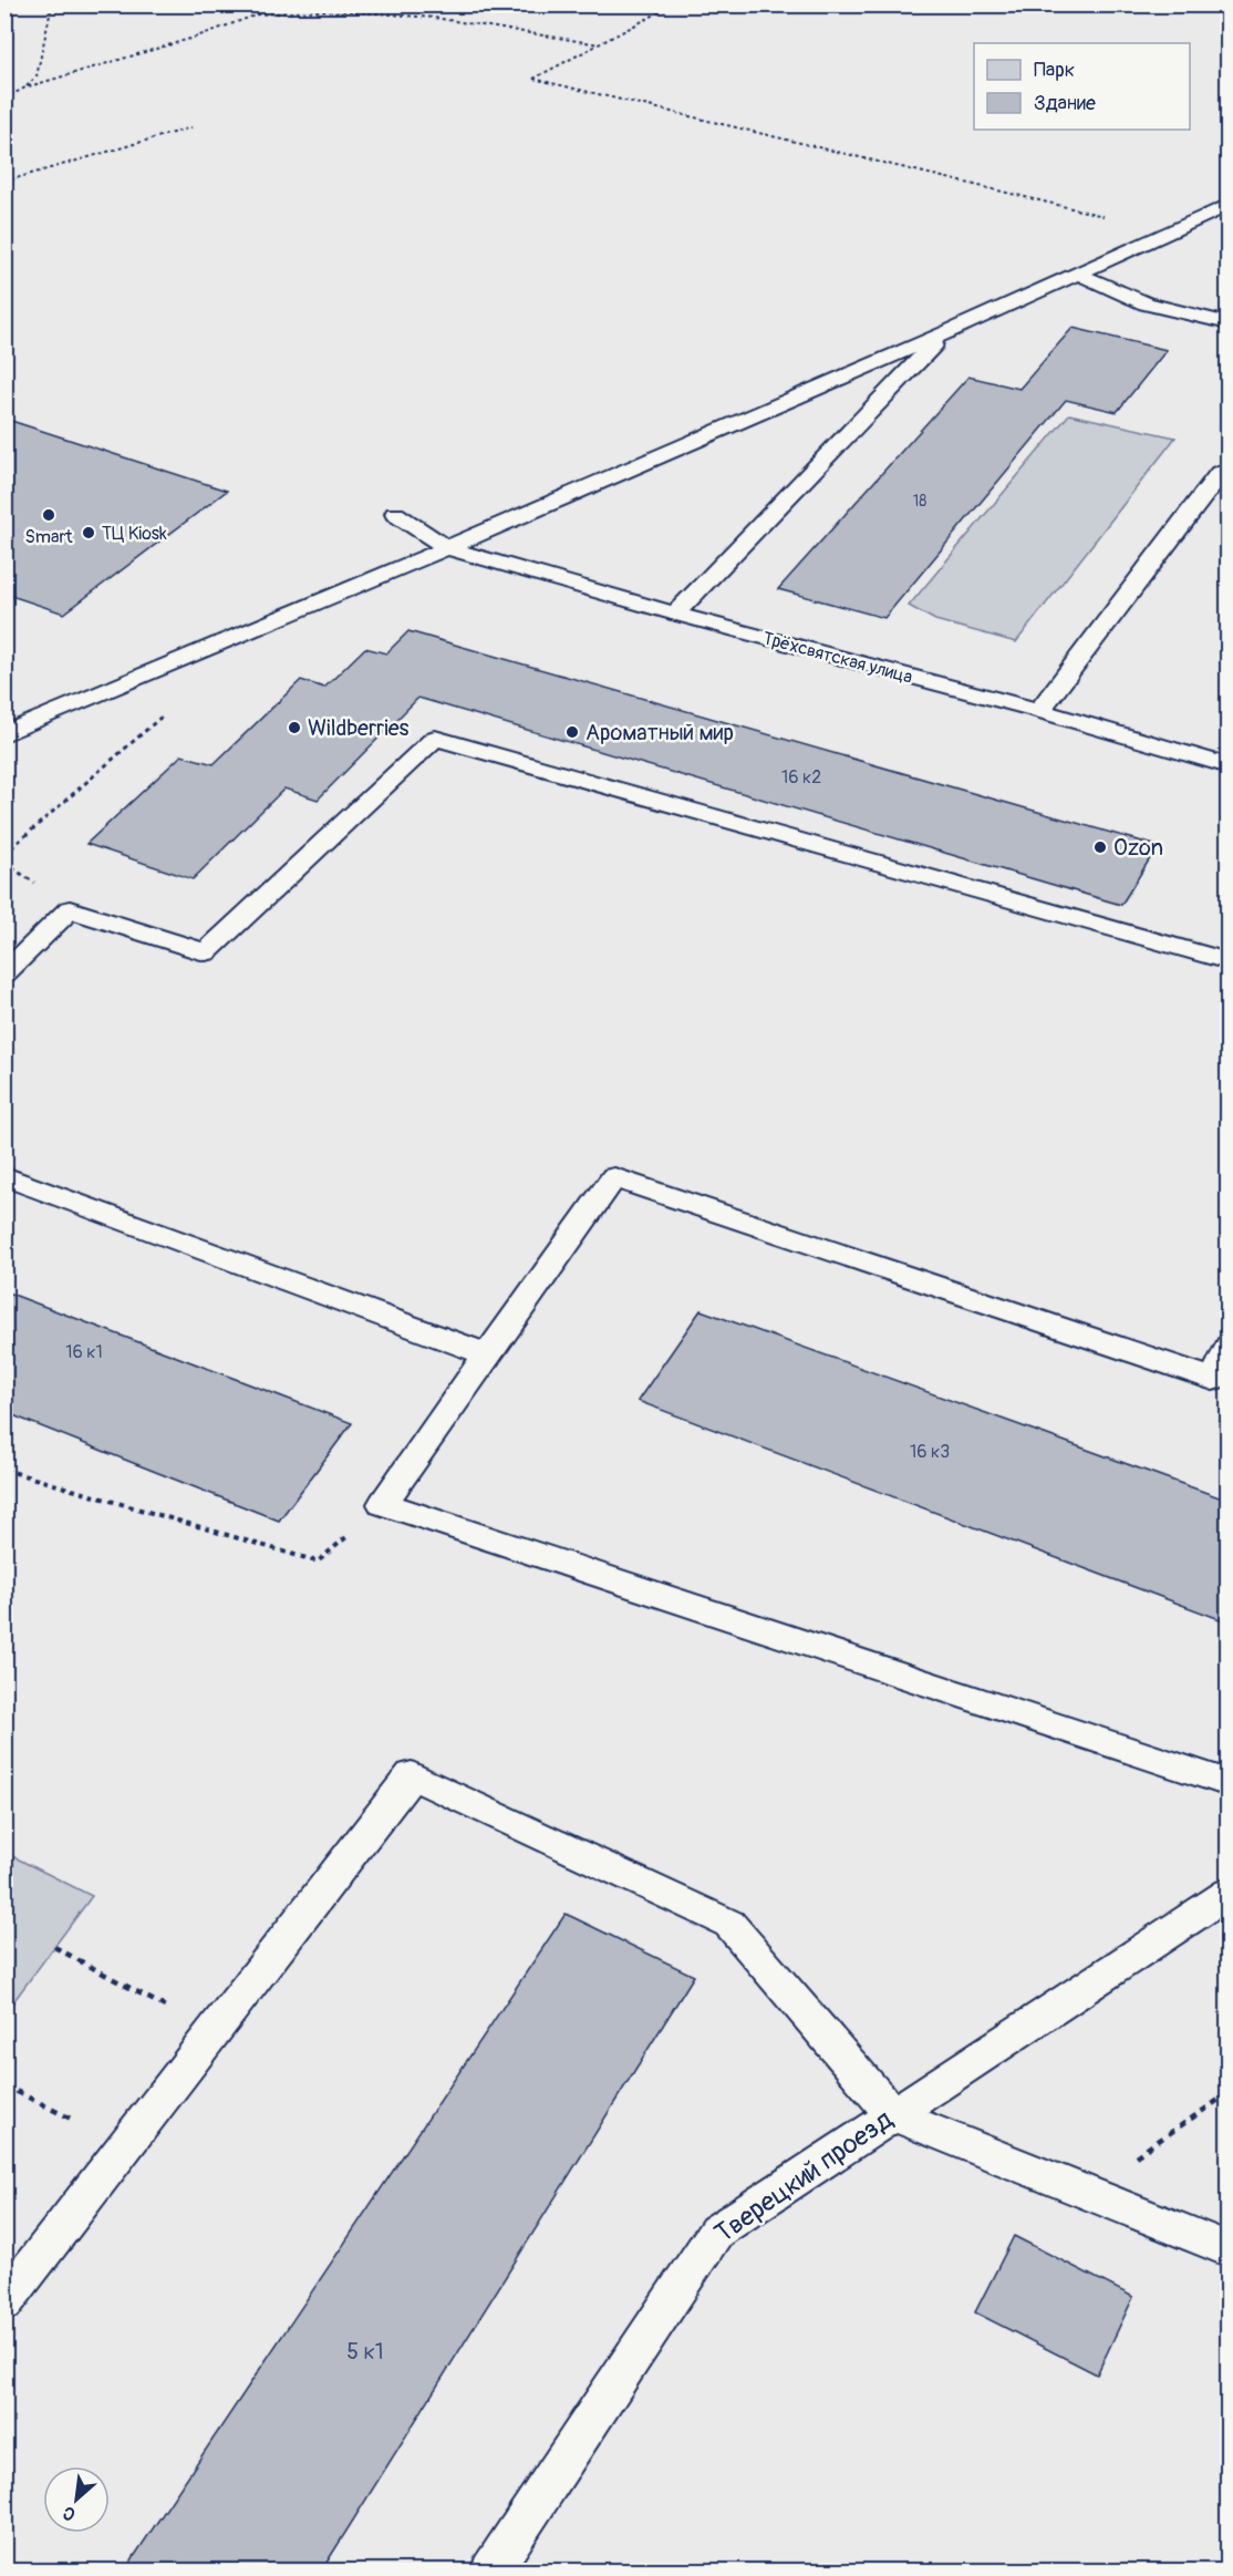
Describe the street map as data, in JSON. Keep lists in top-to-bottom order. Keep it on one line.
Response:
{"streets":{"lane":["Трёхсвятская улица","Тверецкий проезд"]},"places":["Smart","ТЦ Kiosk","Wildberries","Ароматный мир","Ozon"],"house_numbers":["18","16 к2","16 к1","16 к3","5 к1"],"legend":["Парк","Здание"],"north":"bottom left"}
